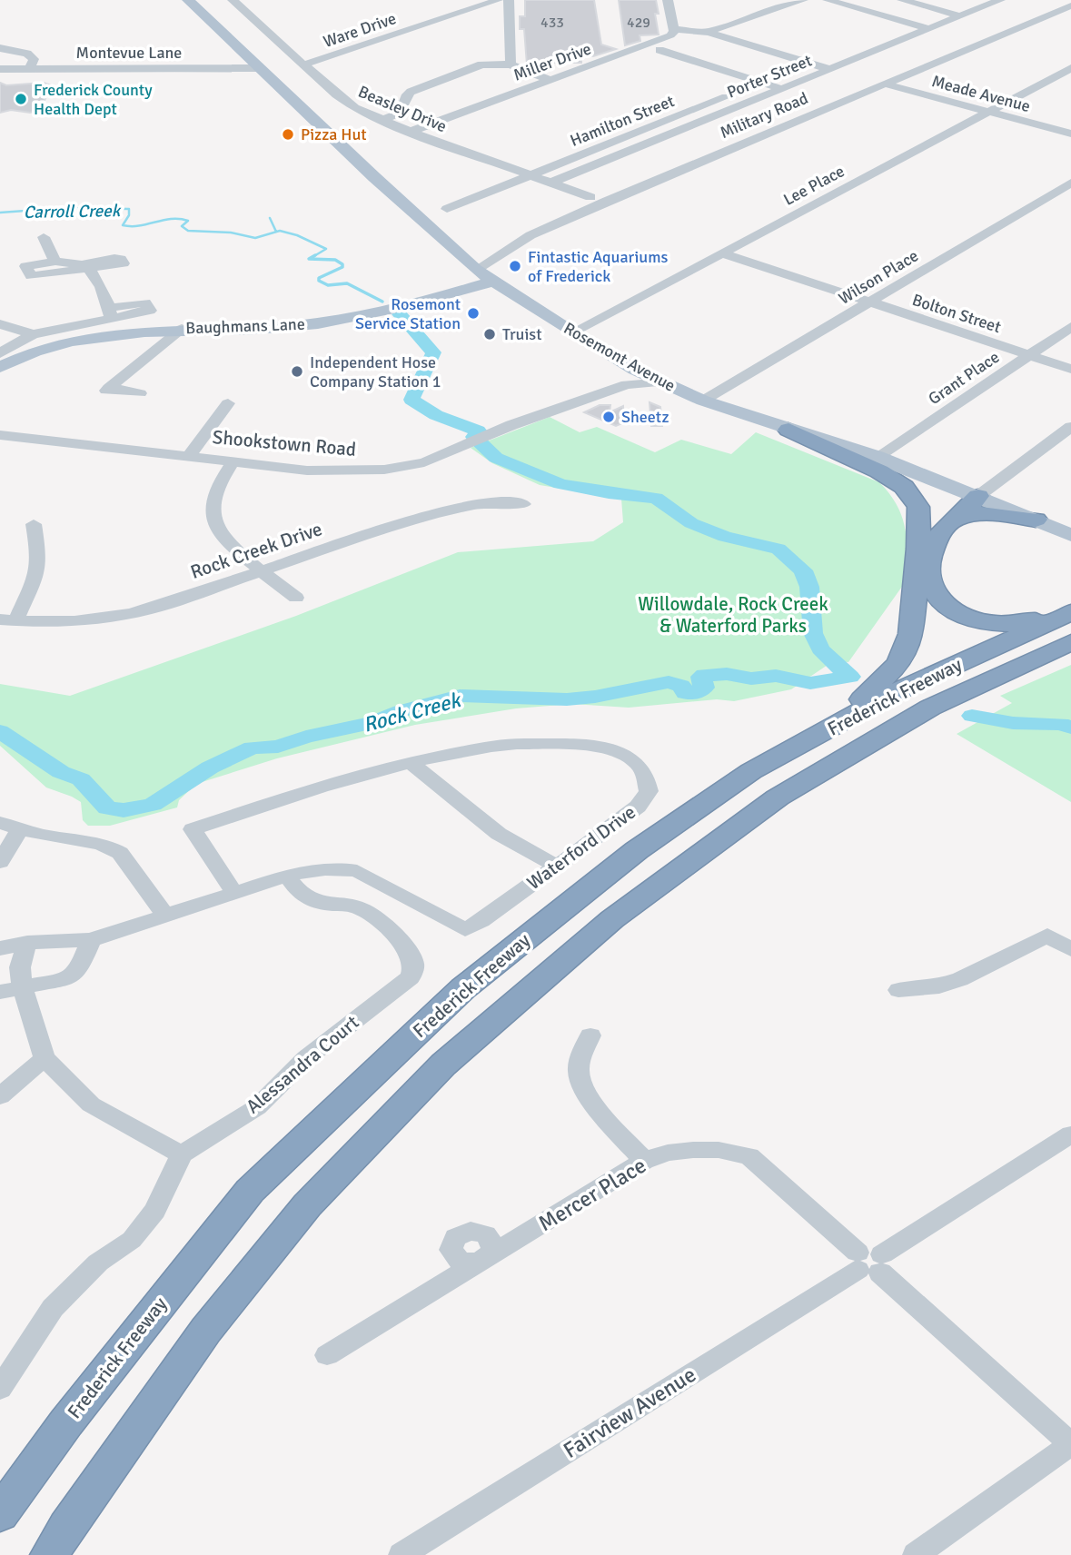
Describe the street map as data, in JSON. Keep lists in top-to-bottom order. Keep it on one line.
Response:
{"streets":{"highway":["Frederick Freeway"],"main road":["Baughmans Lane","Rosemont Avenue"],"street":["Ware Drive","Montevue Lane","Miller Drive","Porter Street","Meade Avenue","Beasley Drive","Military Road","Hamilton Street","Lee Place","Wilson Place","Bolton Street","Grant Place","Shookstown Road","Rock Creek Drive","Waterford Drive","Alessandra Court","Mercer Place","Fairview Avenue"]},"crossings":[["Ware Drive","Beasley Drive"],["Montevue Lane","Rosemont Avenue"],["Miller Drive","Beasley Drive"],["Porter Street","Beasley Drive"],["Meade Avenue","Military Road"],["Meade Avenue","Lee Place"],["Beasley Drive","Hamilton Street"],["Military Road","Rosemont Avenue"],["Lee Place","Bolton Street"],["Lee Place","Rosemont Avenue"],["Wilson Place","Bolton Street"],["Wilson Place","Rosemont Avenue"],["Bolton Street","Grant Place"],["Baughmans Lane","Rosemont Avenue"],["Rosemont Avenue","Grant Place"],["Rosemont Avenue","Shookstown Road"],["Waterford Drive","Alessandra Court"],["Mercer Place","Fairview Avenue"]],"water":["Carroll Creek","Rock Creek"],"parks":["Willowdale, Rock Creek & Waterford Parks"],"places":["Frederick County Health Dept","Pizza Hut","Fintastic Aquariums of Frederick","Rosemont Service Station","Truist","Independent Hose Company Station 1","Sheetz"],"house_numbers":["433","429"]}
